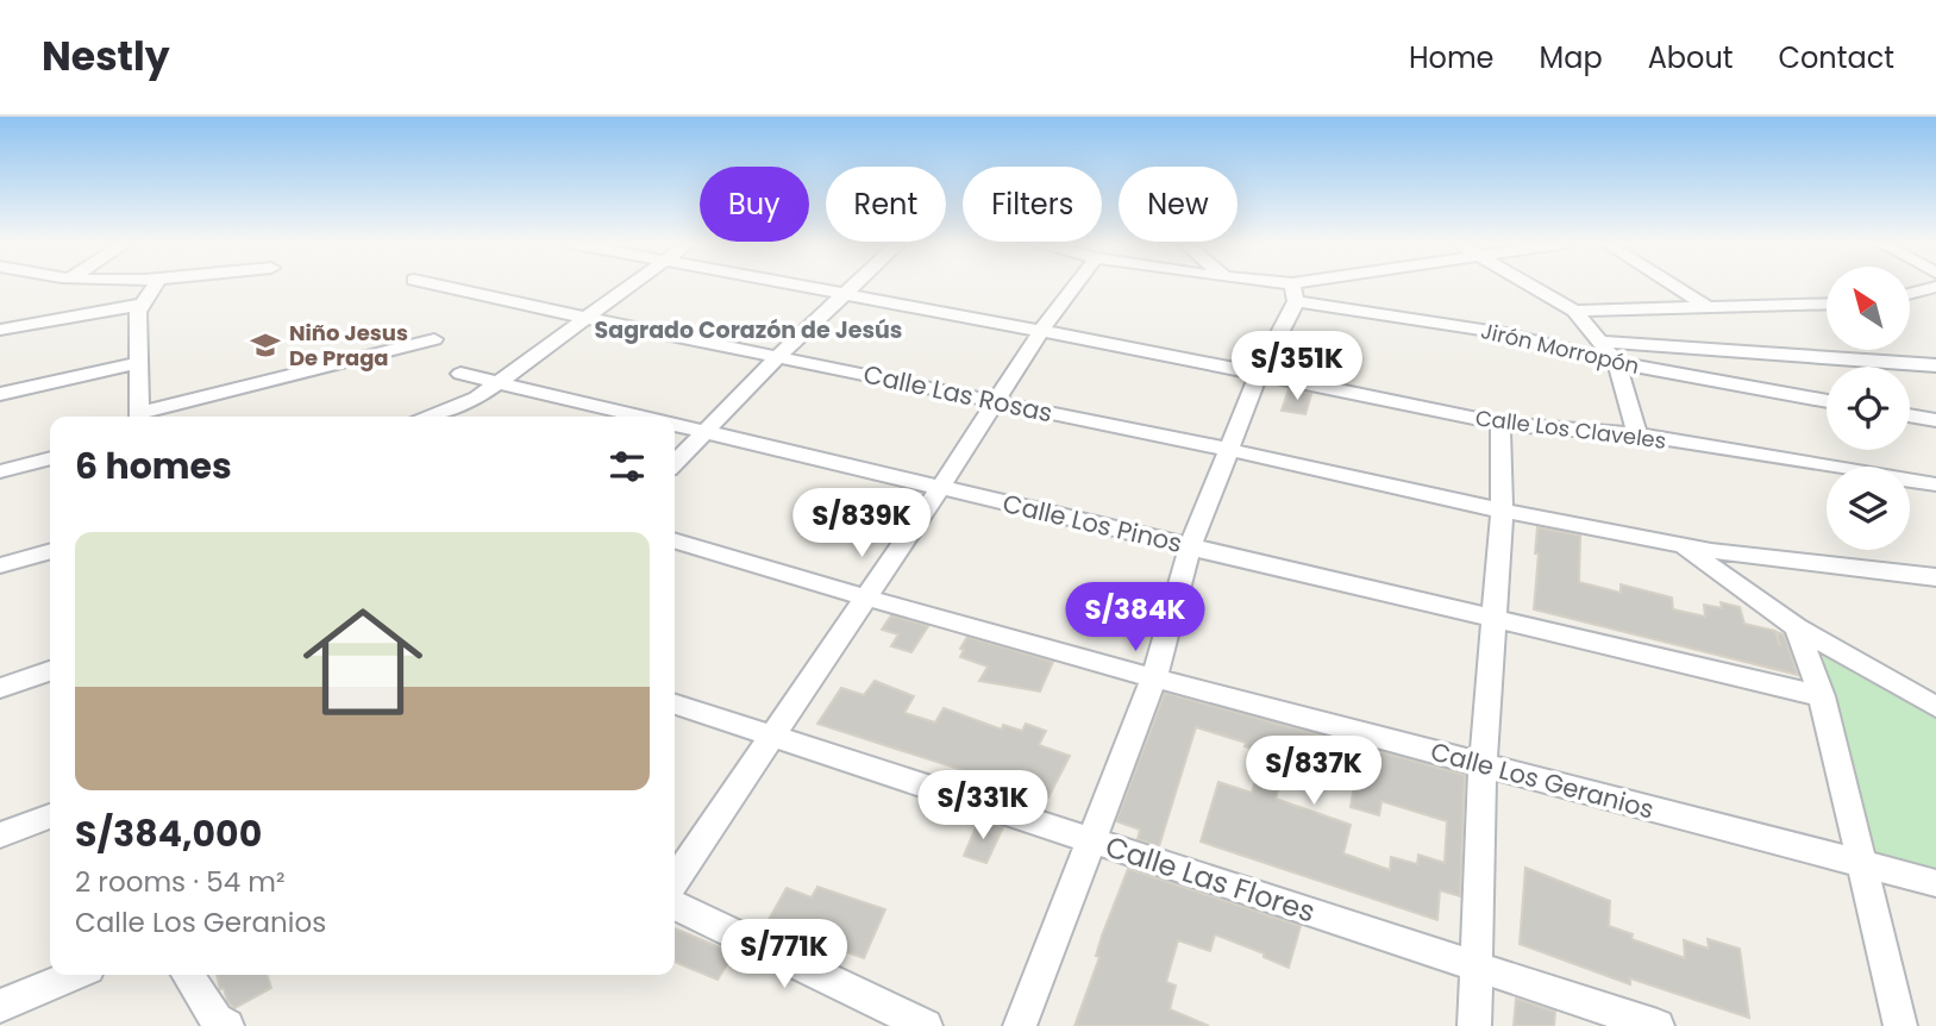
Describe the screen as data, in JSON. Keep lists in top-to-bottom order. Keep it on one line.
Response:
{"streets":{"street":["Jirón Morropón","Calle Las Rosas","Calle Los Claveles","Calle Los Pinos","Calle Los Geranios","Calle Las Flores"]},"districts":["Sagrado Corazón de Jesús"],"places":{"school or university":["Niño Jesus De Praga"]},"north":"top left","page":{"header":"Nestly","nav":["Home","Map","About","Contact"],"chip":["Buy","Rent","Filters","New"],"price":["S/351K","S/839K","S/384K","S/837K","S/331K","S/771K"],"heading":"6 homes","list":[{"name":"S/384,000","note":"2 rooms · 54 m² · Calle Los Geranios"}]}}
